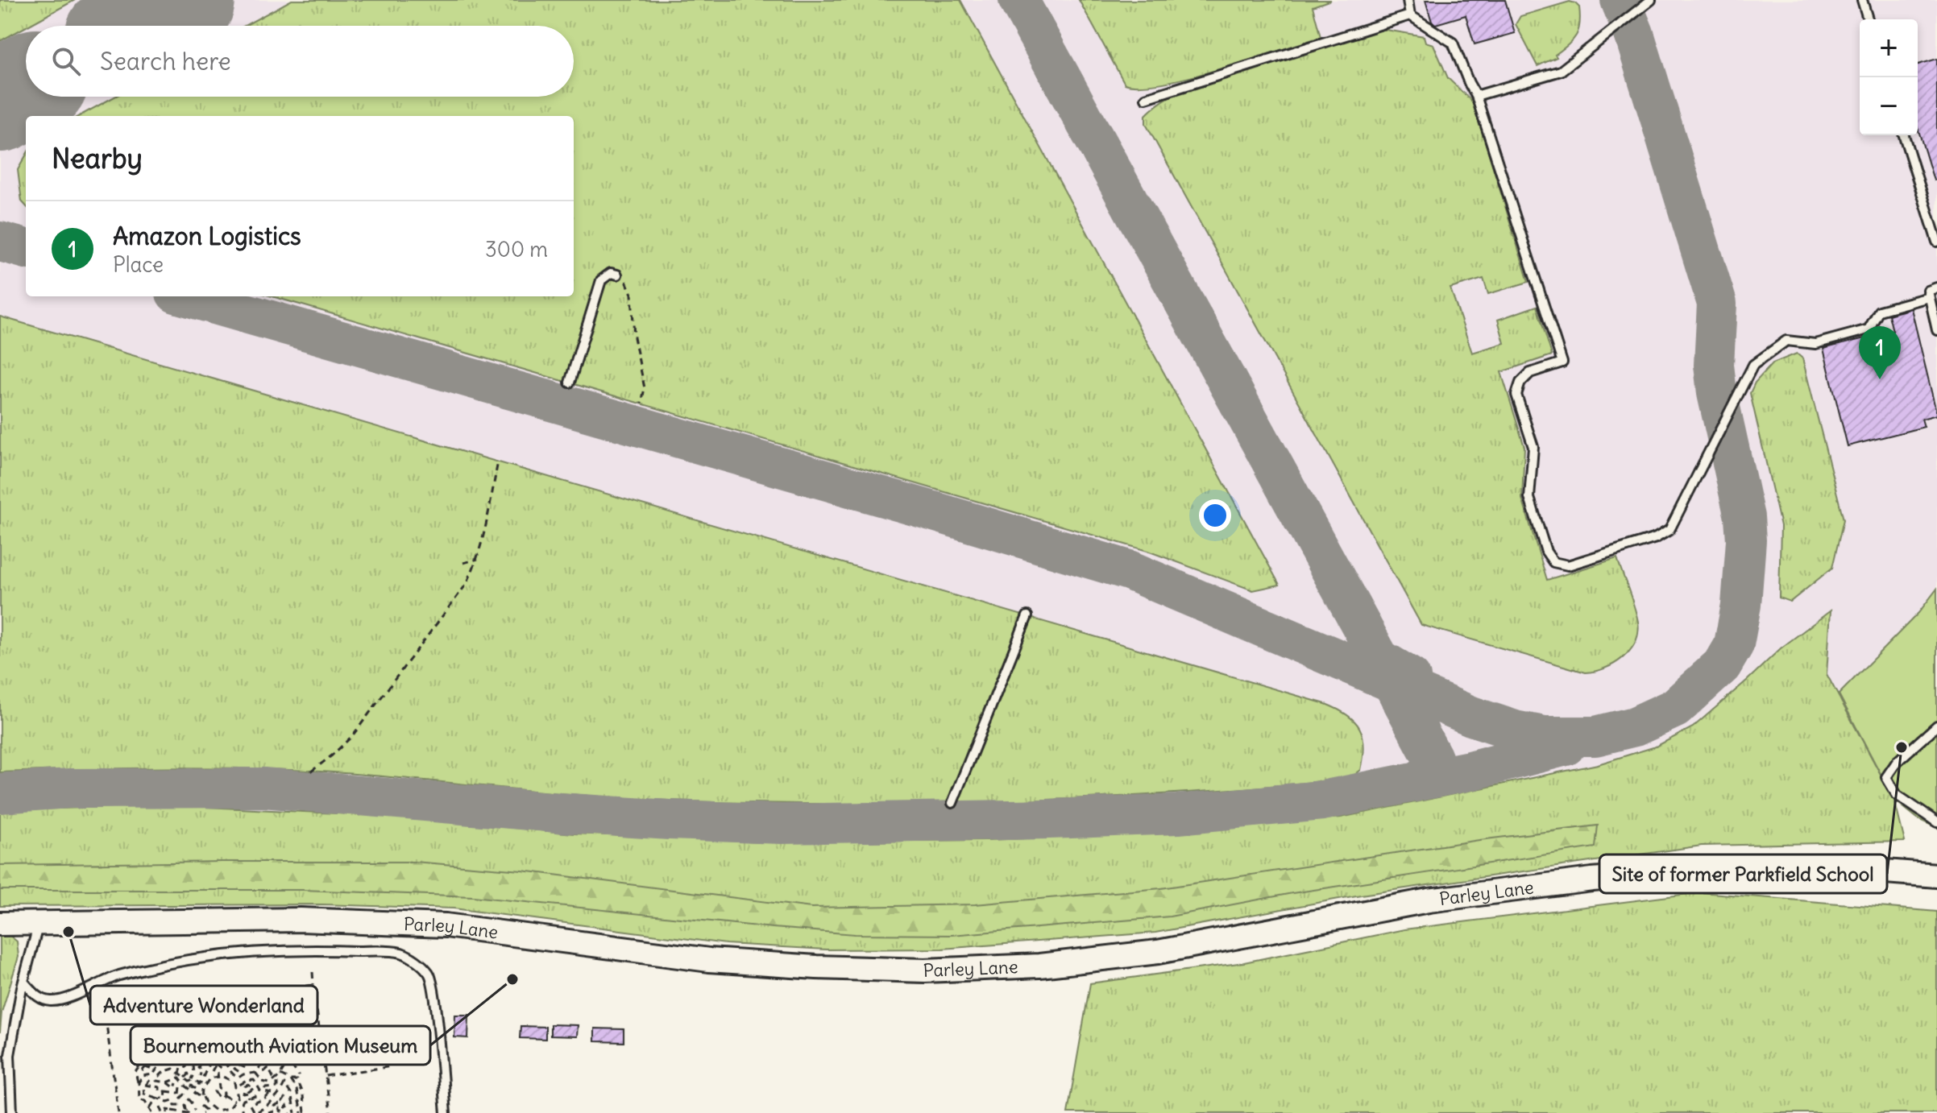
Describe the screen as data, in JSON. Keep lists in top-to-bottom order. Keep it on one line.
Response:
{"streets":{"main road":["Parley Lane"]},"places":["Site of former Parkfield School","Adventure Wonderland","Bournemouth Aviation Museum"],"page":{"map_buttons":["+","−"],"search":"Search here","heading":"Nearby","list":[{"mark":"1","name":"Amazon Logistics","note":"Place","value":"300 m"}],"pins":"1"}}
